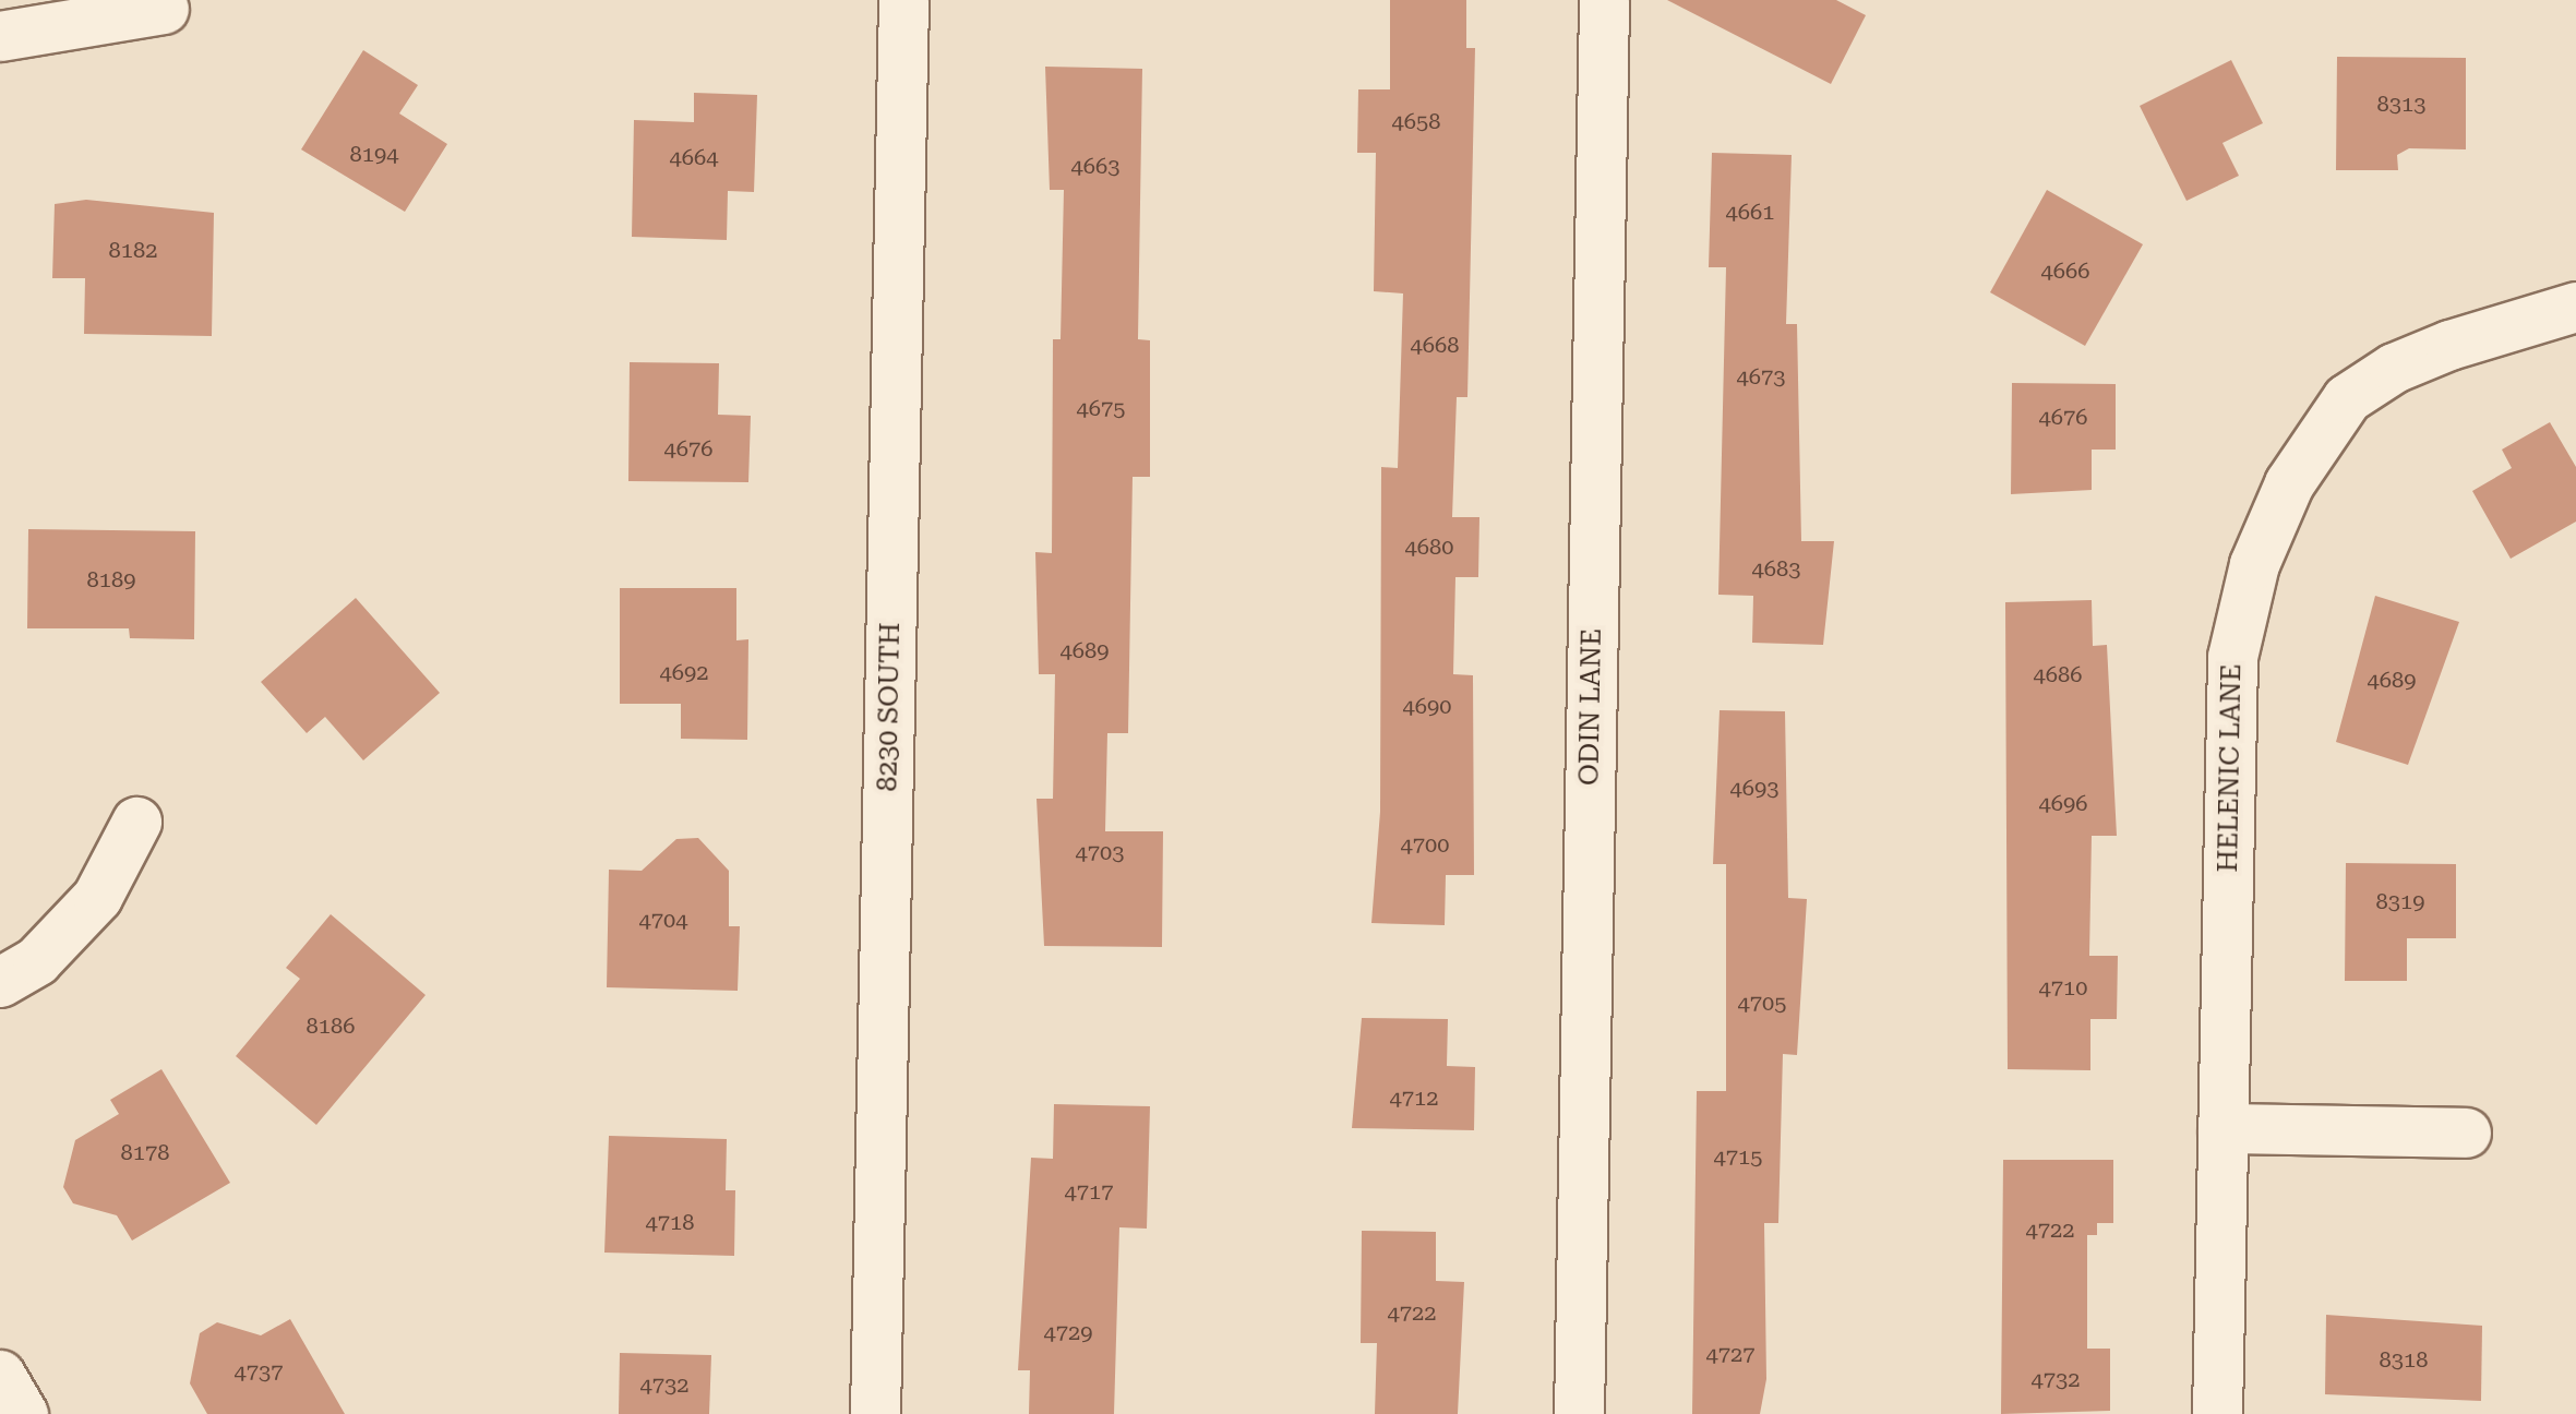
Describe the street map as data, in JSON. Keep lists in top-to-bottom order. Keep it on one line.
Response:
{"streets":{"street":["8230 SOUTH","ODIN LANE","HELENIC LANE"]},"house_numbers":["8313","4658","8194","4664","4663","4661","8182","4666","4668","4673","4675","4676","4676","4680","4683","8189","4689","4692","4686","4689","4690","4693","4696","4700","4703","8319","4704","4710","4705","8186","4712","8178","4715","4717","4718","4722","4722","4729","4727","8318","4737","4732","4732"]}
